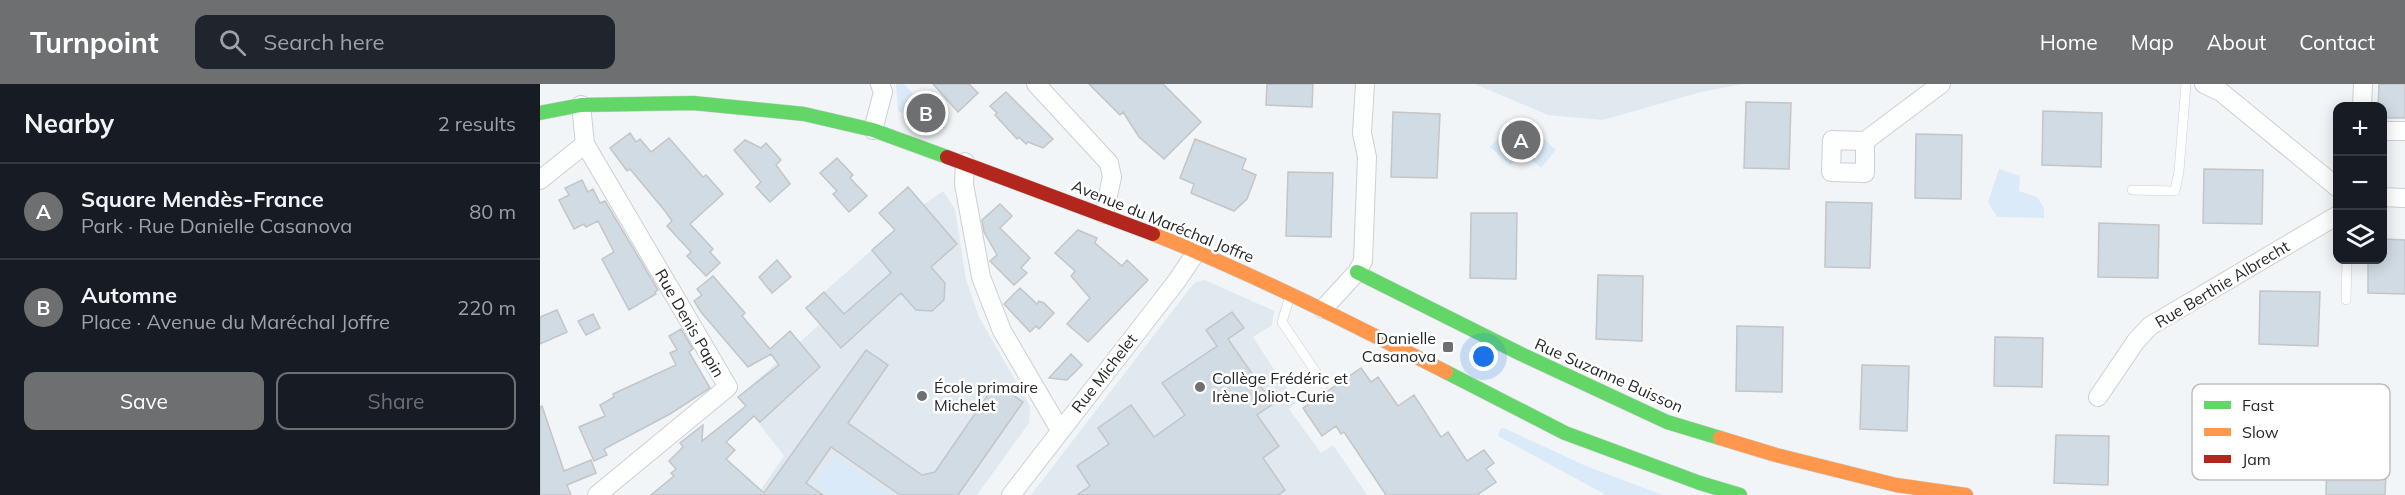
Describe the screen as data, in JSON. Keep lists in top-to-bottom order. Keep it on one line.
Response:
{"streets":{"main road":["Avenue du Maréchal Joffre","Rue Suzanne Buisson"],"street":["Rue Berthie Albrecht","Rue Denis Papin","Rue Michelet"]},"crossings":[["Avenue du Maréchal Joffre","Rue Denis Papin"],["Avenue du Maréchal Joffre","Rue Michelet"]],"places":{"transit":["Danielle Casanova"],"other":["Collège Frédéric et Irène Joliot-Curie","École primaire Michelet"]},"legend":["Fast","Slow","Jam"],"page":{"header":"Turnpoint","search":"Search here","nav":["Home","Map","About","Contact"],"heading":["Nearby","2 results"],"pins":["B","A"],"map_buttons":["+","−"],"list":[{"mark":"A","name":"Square Mendès-France","note":"Park · Rue Danielle Casanova","value":"80 m"},{"mark":"B","name":"Automne","note":"Place · Avenue du Maréchal Joffre","value":"220 m"}],"buttons":["Save","Share"]}}
